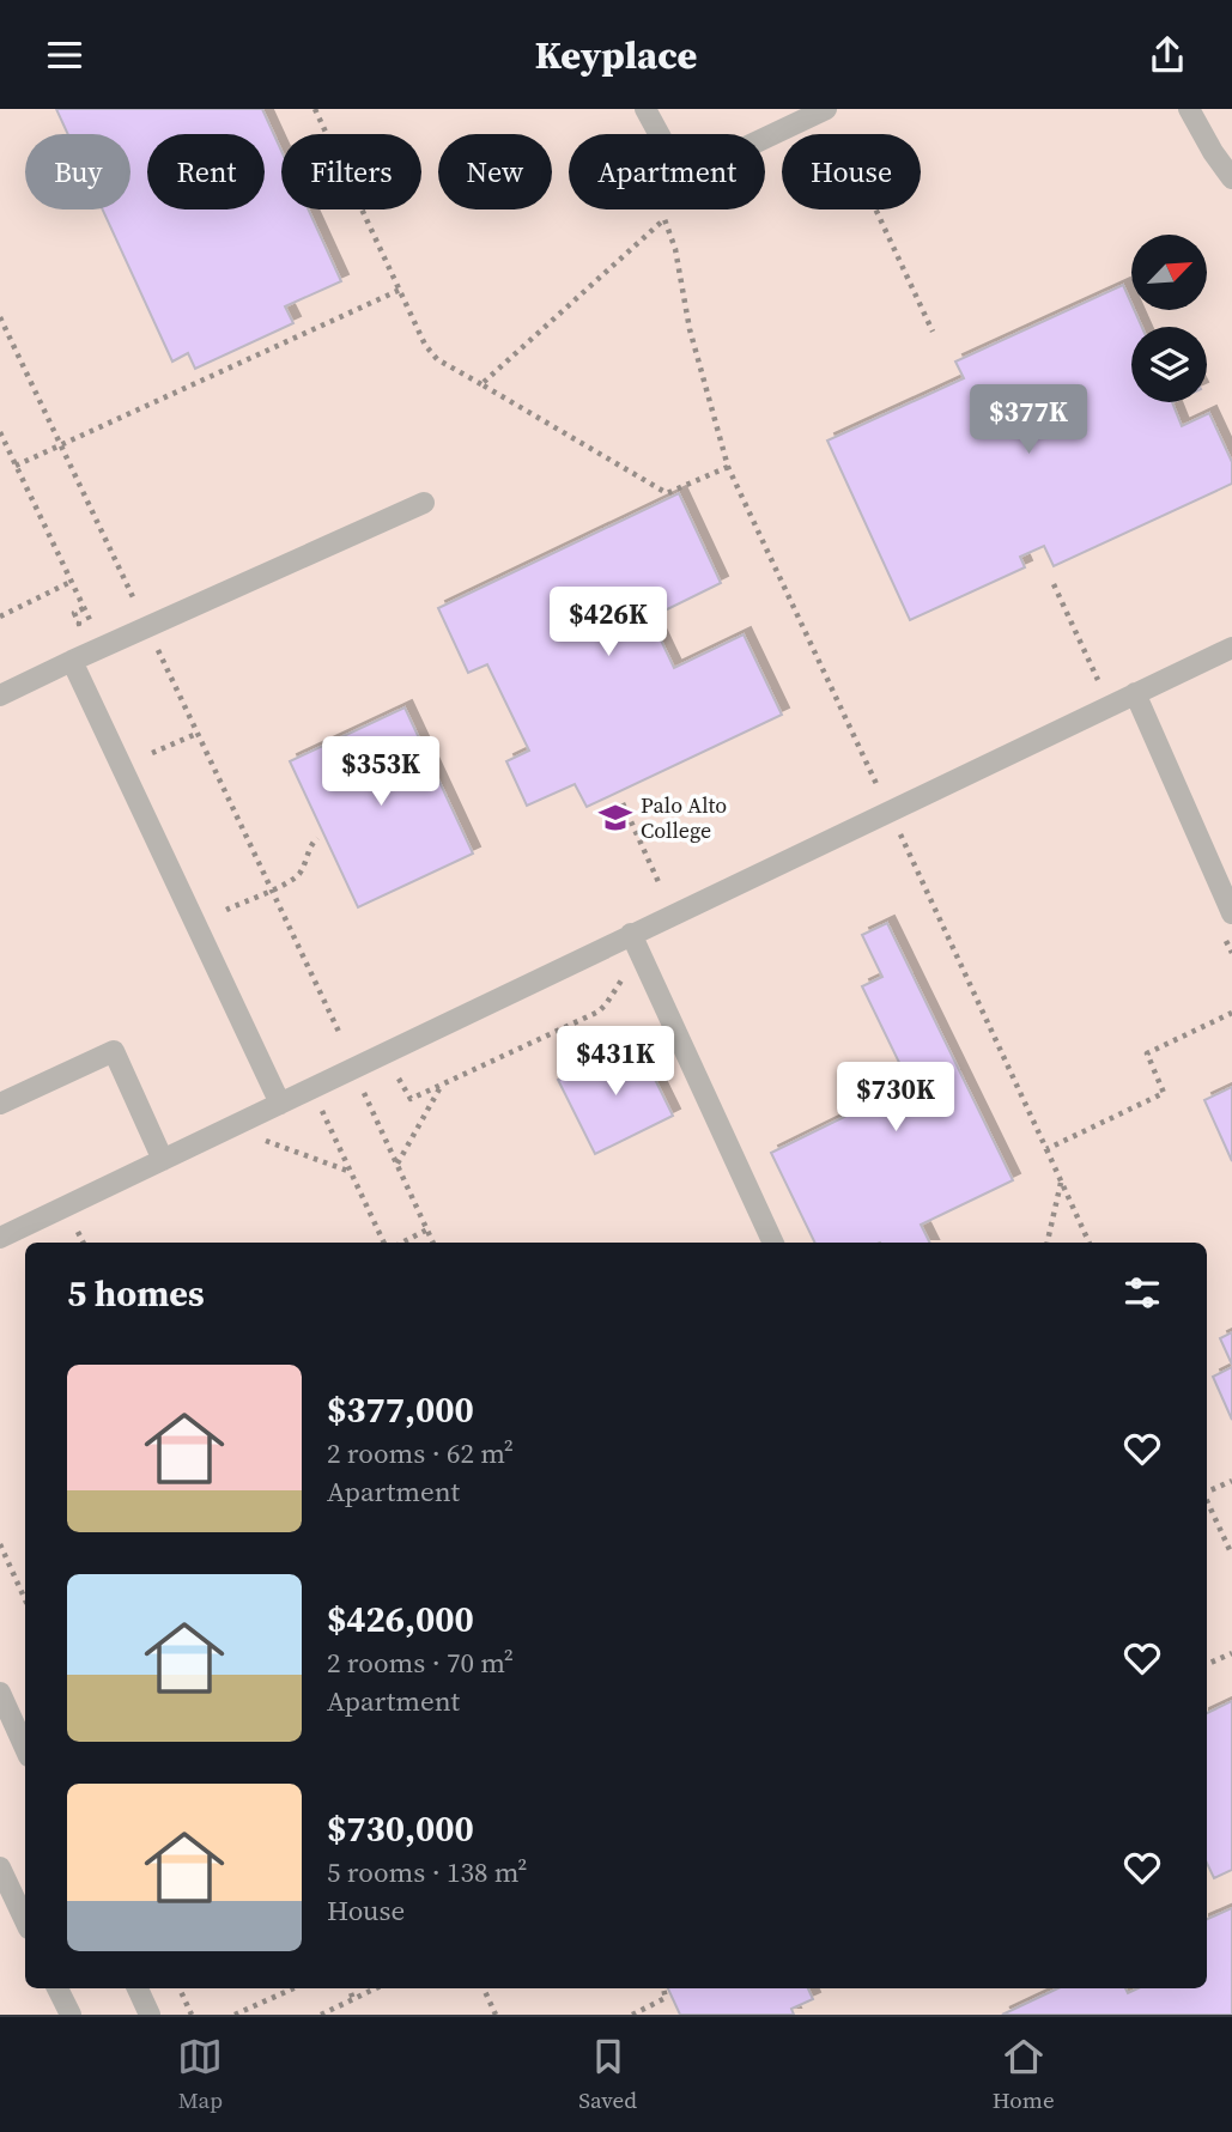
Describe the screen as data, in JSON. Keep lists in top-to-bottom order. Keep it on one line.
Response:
{"places":{"school or university":["Palo Alto College"]},"north":"top right","page":{"header":"Keyplace","chip":["Buy","Rent","Filters","New","Apartment","House"],"price":["$377K","$426K","$353K","$431K","$730K"],"heading":"5 homes","list":[{"name":"$377,000","note":"2 rooms · 62 m² · Apartment"},{"name":"$426,000","note":"2 rooms · 70 m² · Apartment"},{"name":"$730,000","note":"5 rooms · 138 m² · House"}],"tabs":["Map","Saved","Home"]}}
